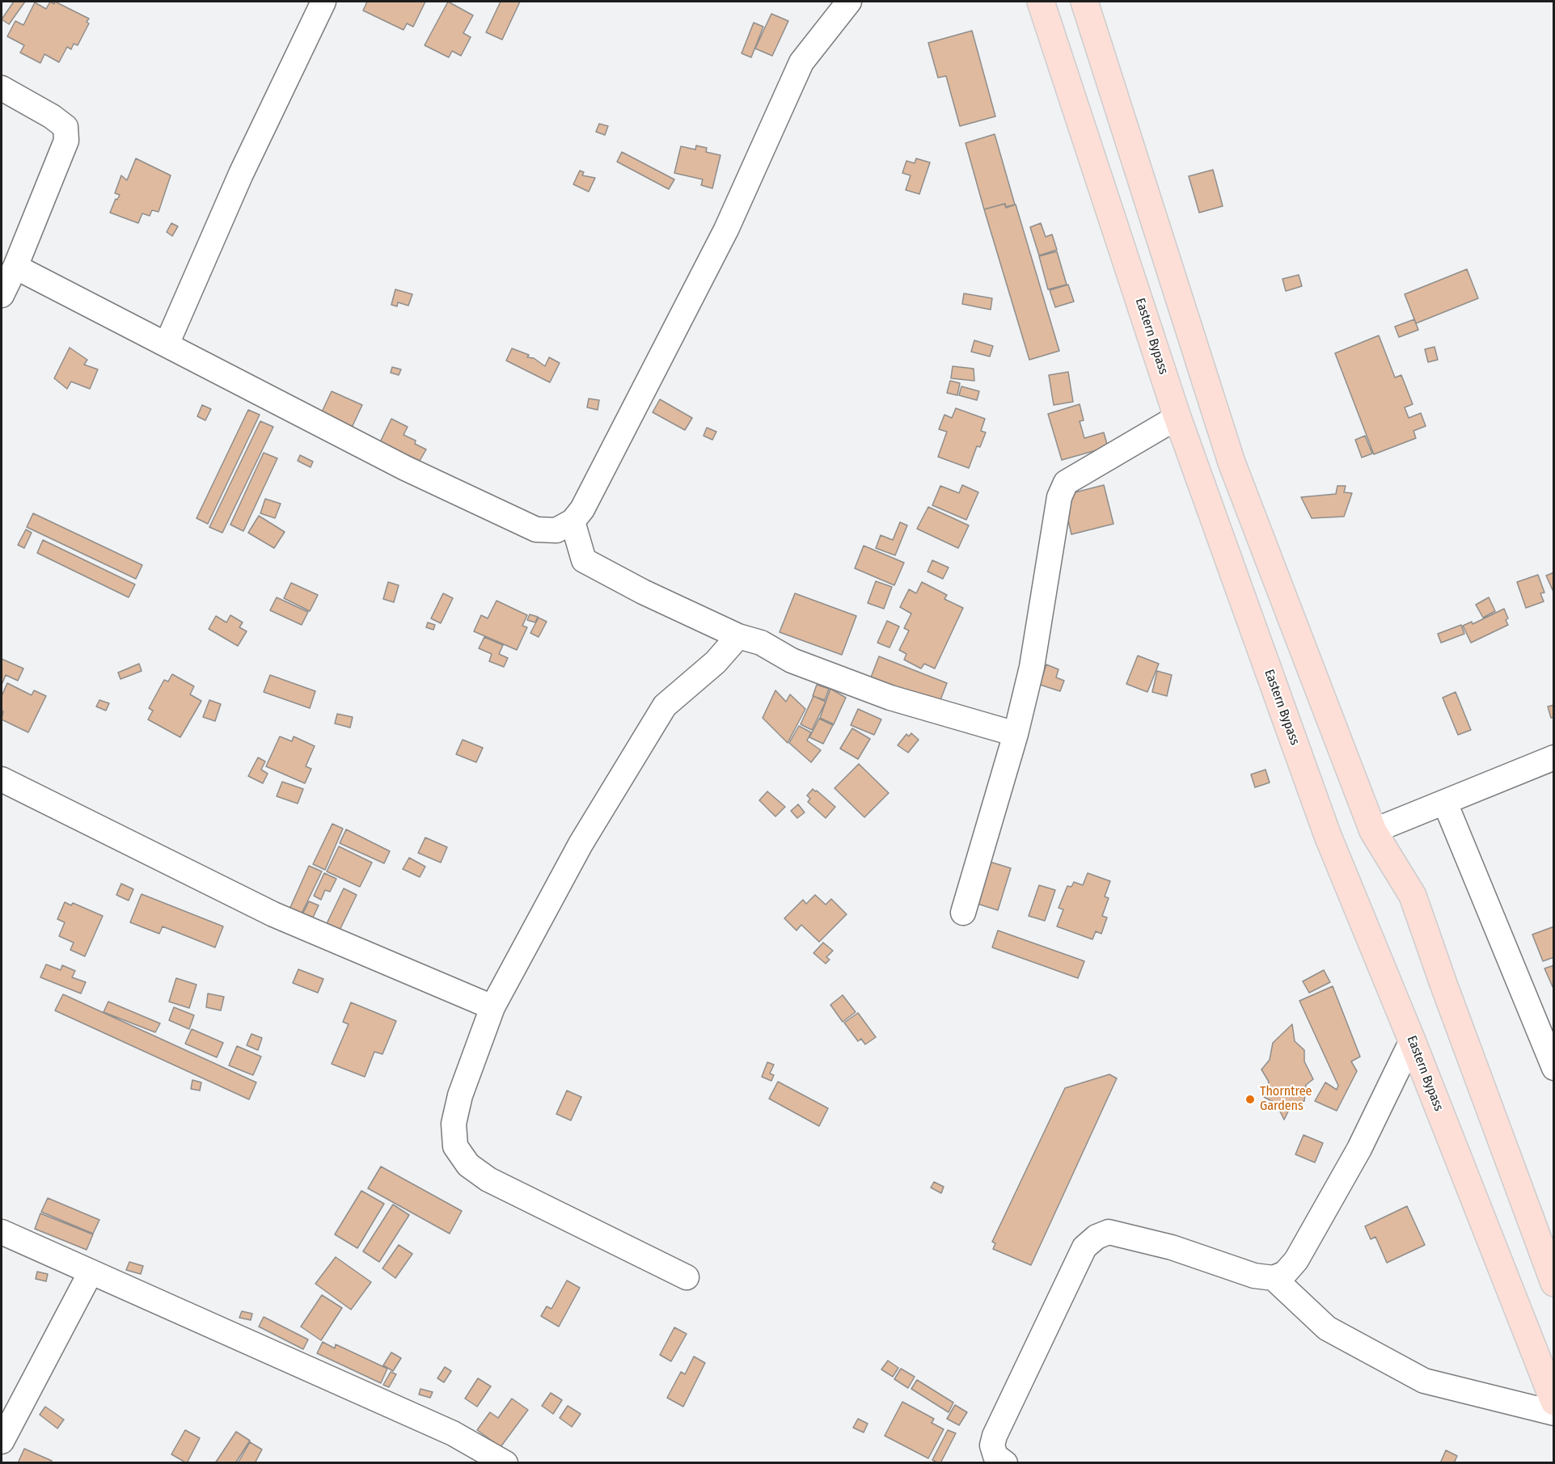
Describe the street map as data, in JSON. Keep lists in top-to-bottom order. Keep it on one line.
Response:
{"streets":{"main road":["Eastern Bypass"]},"places":["Thorntree Gardens"]}
